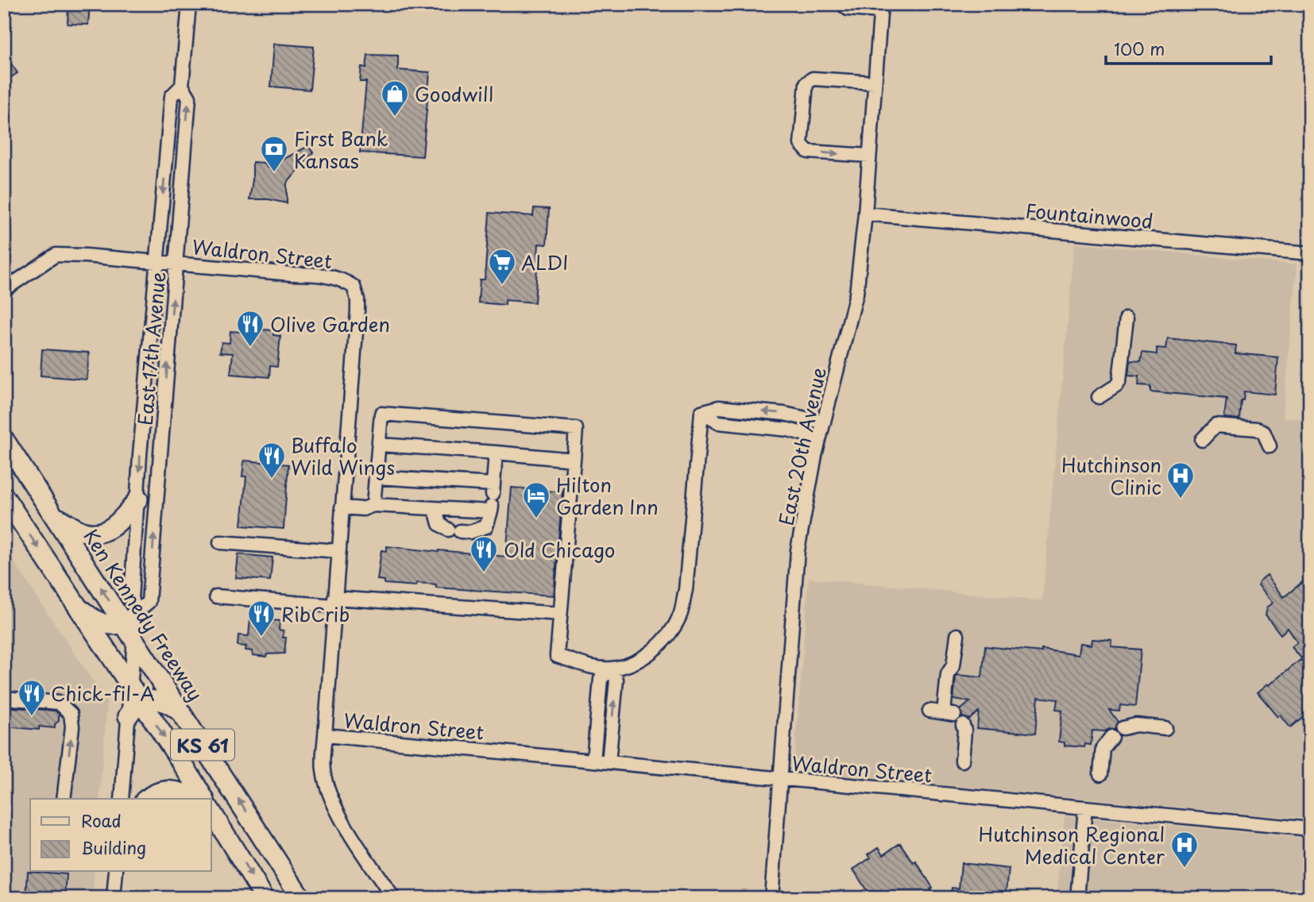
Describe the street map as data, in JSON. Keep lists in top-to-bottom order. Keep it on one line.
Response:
{"streets":{"highway":["Ken Kennedy Freeway","KS 61"],"street":["Fountainwood","Waldron Street","East 17th Avenue","East 20th Avenue"]},"crossings":[["Fountainwood","East 20th Avenue"],["Waldron Street","East 17th Avenue"],["Waldron Street","East 20th Avenue"],["East 17th Avenue","Ken Kennedy Freeway"]],"places":{"shop":["Goodwill"],"bank":["First Bank Kansas"],"supermarket":["ALDI"],"restaurant":["Olive Garden","Buffalo Wild Wings","Old Chicago","RibCrib","Chick-fil-A"],"hospital":["Hutchinson Clinic","Hutchinson Regional Medical Center"],"hotel":["Hilton Garden Inn"]},"legend":["Road","Building"],"scale_bar":"100 m"}
